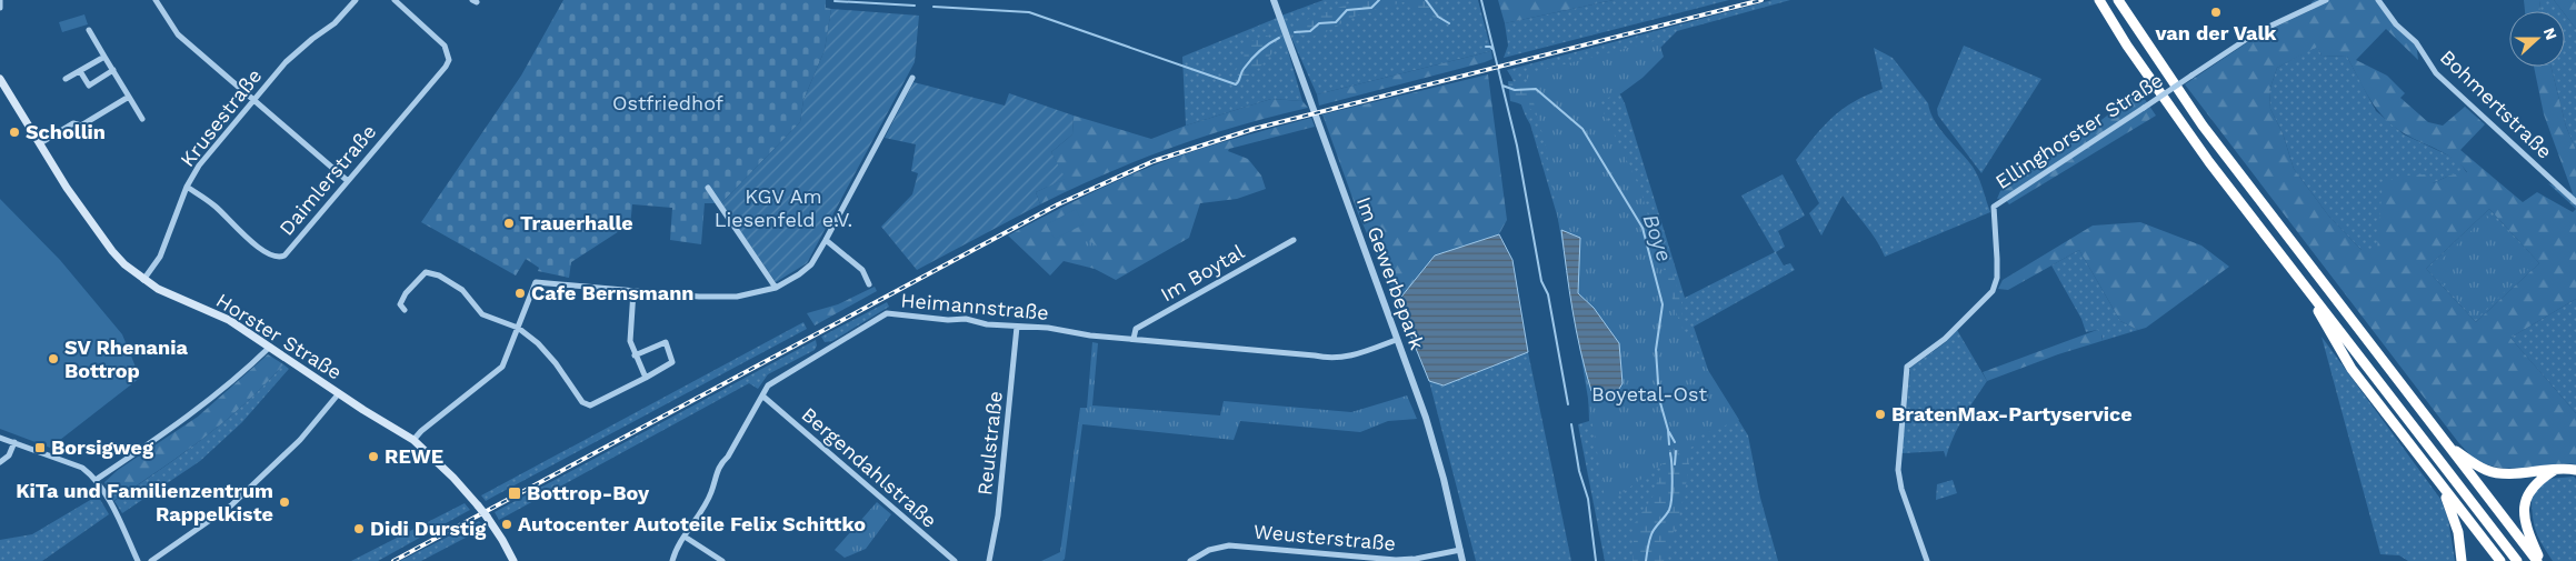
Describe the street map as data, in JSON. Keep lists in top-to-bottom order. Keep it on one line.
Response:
{"streets":{"main road":["Horster Straße"],"street":["Bohmertstraße","Krusestraße","Ellinghorster Straße","Daimlerstraße","Im Boytal","Im Gewerbepark","Heimannstraße","Reulstraße","Bergendahlstraße","Weusterstraße"]},"crossings":[["Krusestraße","Daimlerstraße"],["Krusestraße","Horster Straße"],["Im Boytal","Heimannstraße"],["Im Gewerbepark","Heimannstraße"],["Im Gewerbepark","Weusterstraße"],["Heimannstraße","Reulstraße"],["Heimannstraße","Bergendahlstraße"]],"water":["Boye"],"parks":["Ostfriedhof","KGV Am Liesenfeld e.V.","Boyetal-Ost"],"places":{"other":["van der Valk","Schollin","Trauerhalle","Cafe Bernsmann","SV Rhenania Bottrop","BratenMax-Partyservice","REWE","KiTa und Familienzentrum Rappelkiste","Autocenter Autoteile Felix Schittko","Didi Durstig"],"transit":["Borsigweg","Bottrop-Boy"]},"north":"right"}
